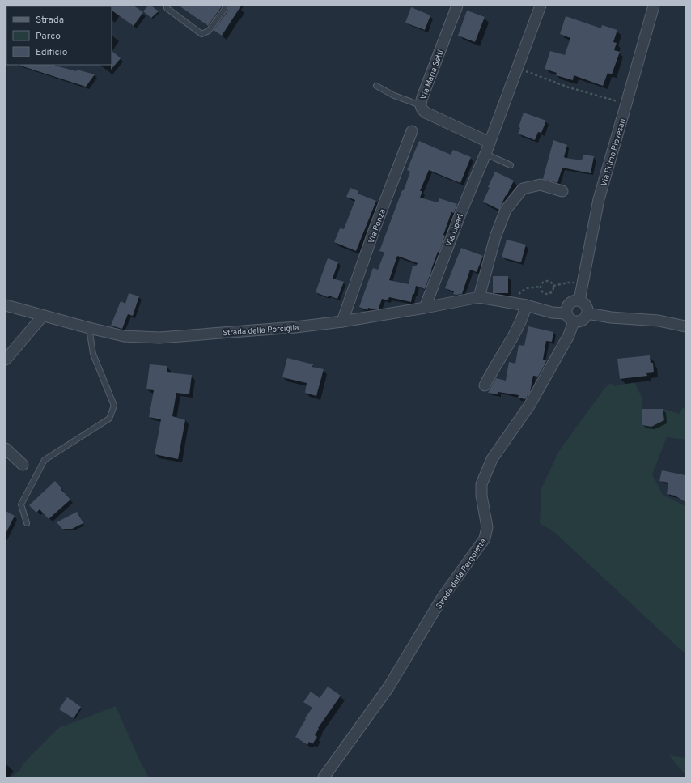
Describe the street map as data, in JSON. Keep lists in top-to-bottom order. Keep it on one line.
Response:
{"streets":{"street":["Via Maria Setti","Via Primo Piovesan","Via Ponza","Via Lipari","Strada della Porciglia","Strada della Pergoletta"]},"crossings":[["Via Primo Piovesan","Strada della Porciglia"],["Via Primo Piovesan","Strada della Pergoletta"],["Via Ponza","Strada della Porciglia"],["Via Lipari","Strada della Porciglia"],["Strada della Porciglia","Strada della Pergoletta"]],"legend":["Strada","Parco","Edificio"]}
